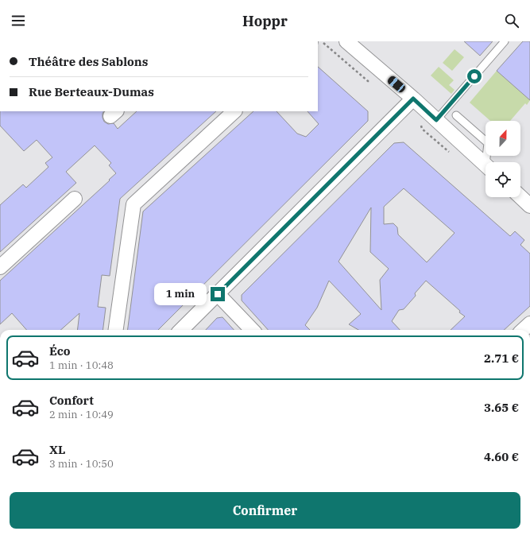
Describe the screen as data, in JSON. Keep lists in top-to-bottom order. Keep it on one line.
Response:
{"north":"top","page":{"header":"Hoppr","banner":["Théâtre des Sablons","Rue Berteaux-Dumas"],"bubble":"1 min","list":[{"name":"Éco","note":"1 min · 10:48","value":"2.71 €"},{"name":"Confort","note":"2 min · 10:49","value":"3.65 €"},{"name":"XL","note":"3 min · 10:50","value":"4.60 €"}],"buttons":"Confirmer"}}
